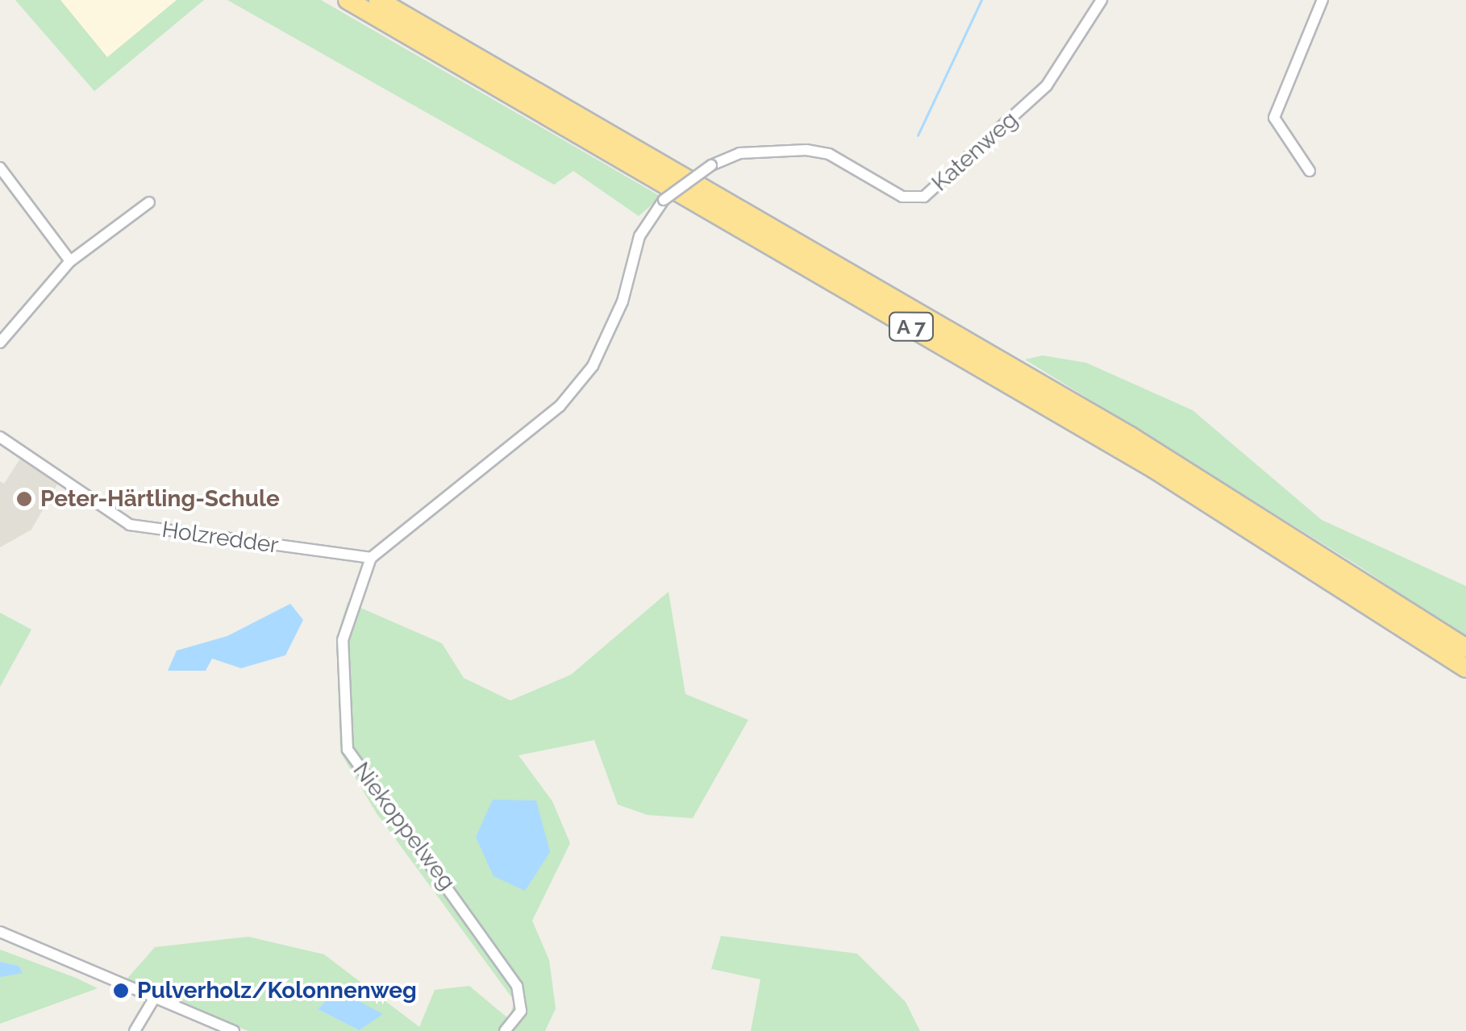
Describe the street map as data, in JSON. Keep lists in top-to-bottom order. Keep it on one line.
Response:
{"streets":{"highway":["A 7"],"street":["Katenweg","Holzredder","Niekoppelweg"]},"crossings":[["Katenweg","Holzredder"],["Katenweg","Niekoppelweg"],["Holzredder","Niekoppelweg"]],"places":["Peter-Härtling-Schule","Pulverholz/Kolonnenweg"]}
